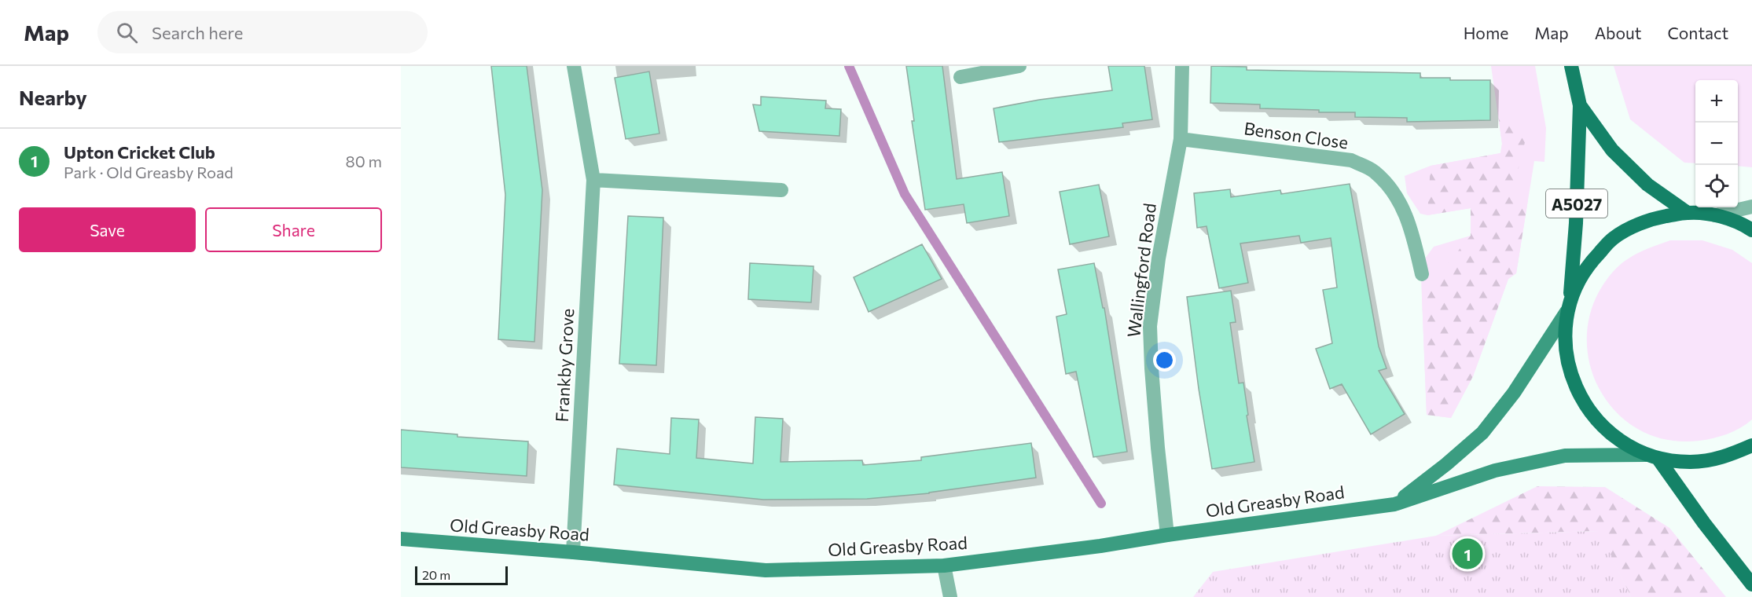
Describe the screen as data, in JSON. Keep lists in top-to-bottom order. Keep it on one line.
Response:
{"streets":{"main road":["A5027","Old Greasby Road"],"street":["Benson Close","Wallingford Road","Frankby Grove"]},"crossings":[["Benson Close","Wallingford Road"],["Wallingford Road","Old Greasby Road"],["Frankby Grove","Old Greasby Road"]],"scale_bar":"20 m","page":{"header":"Map","search":"Search here","nav":["Home","Map","About","Contact"],"heading":"Nearby","map_buttons":["+","−"],"list":[{"mark":"1","name":"Upton Cricket Club","note":"Park · Old Greasby Road","value":"80 m"}],"buttons":["Save","Share"],"pins":"1","scale":"20 m"}}
